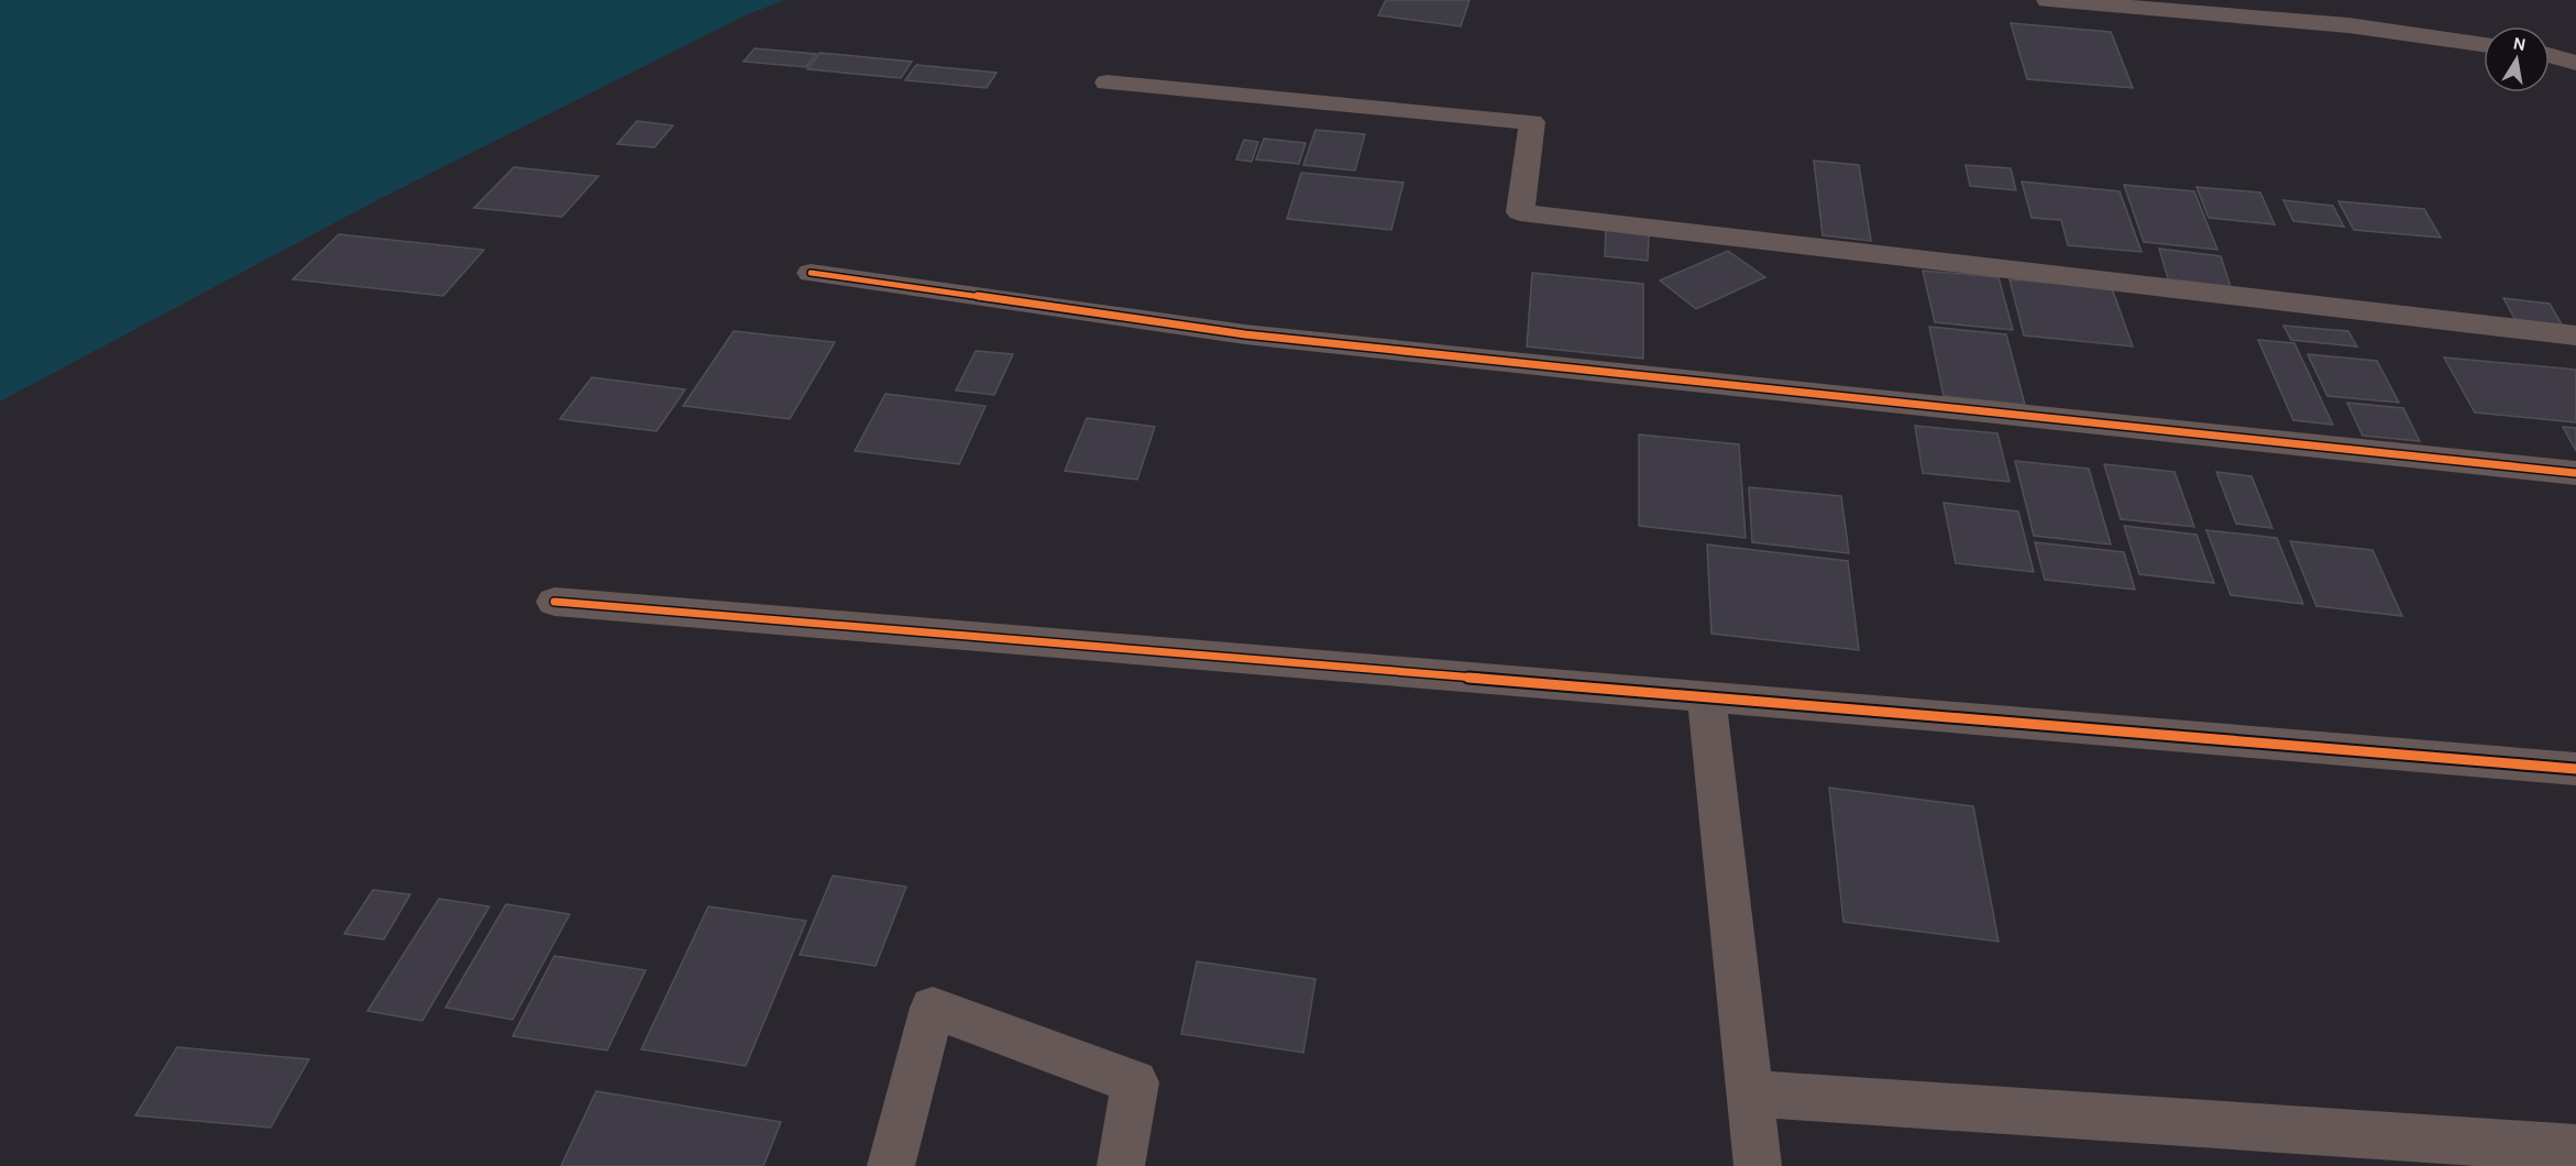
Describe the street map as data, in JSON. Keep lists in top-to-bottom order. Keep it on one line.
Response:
{"north":"top"}
